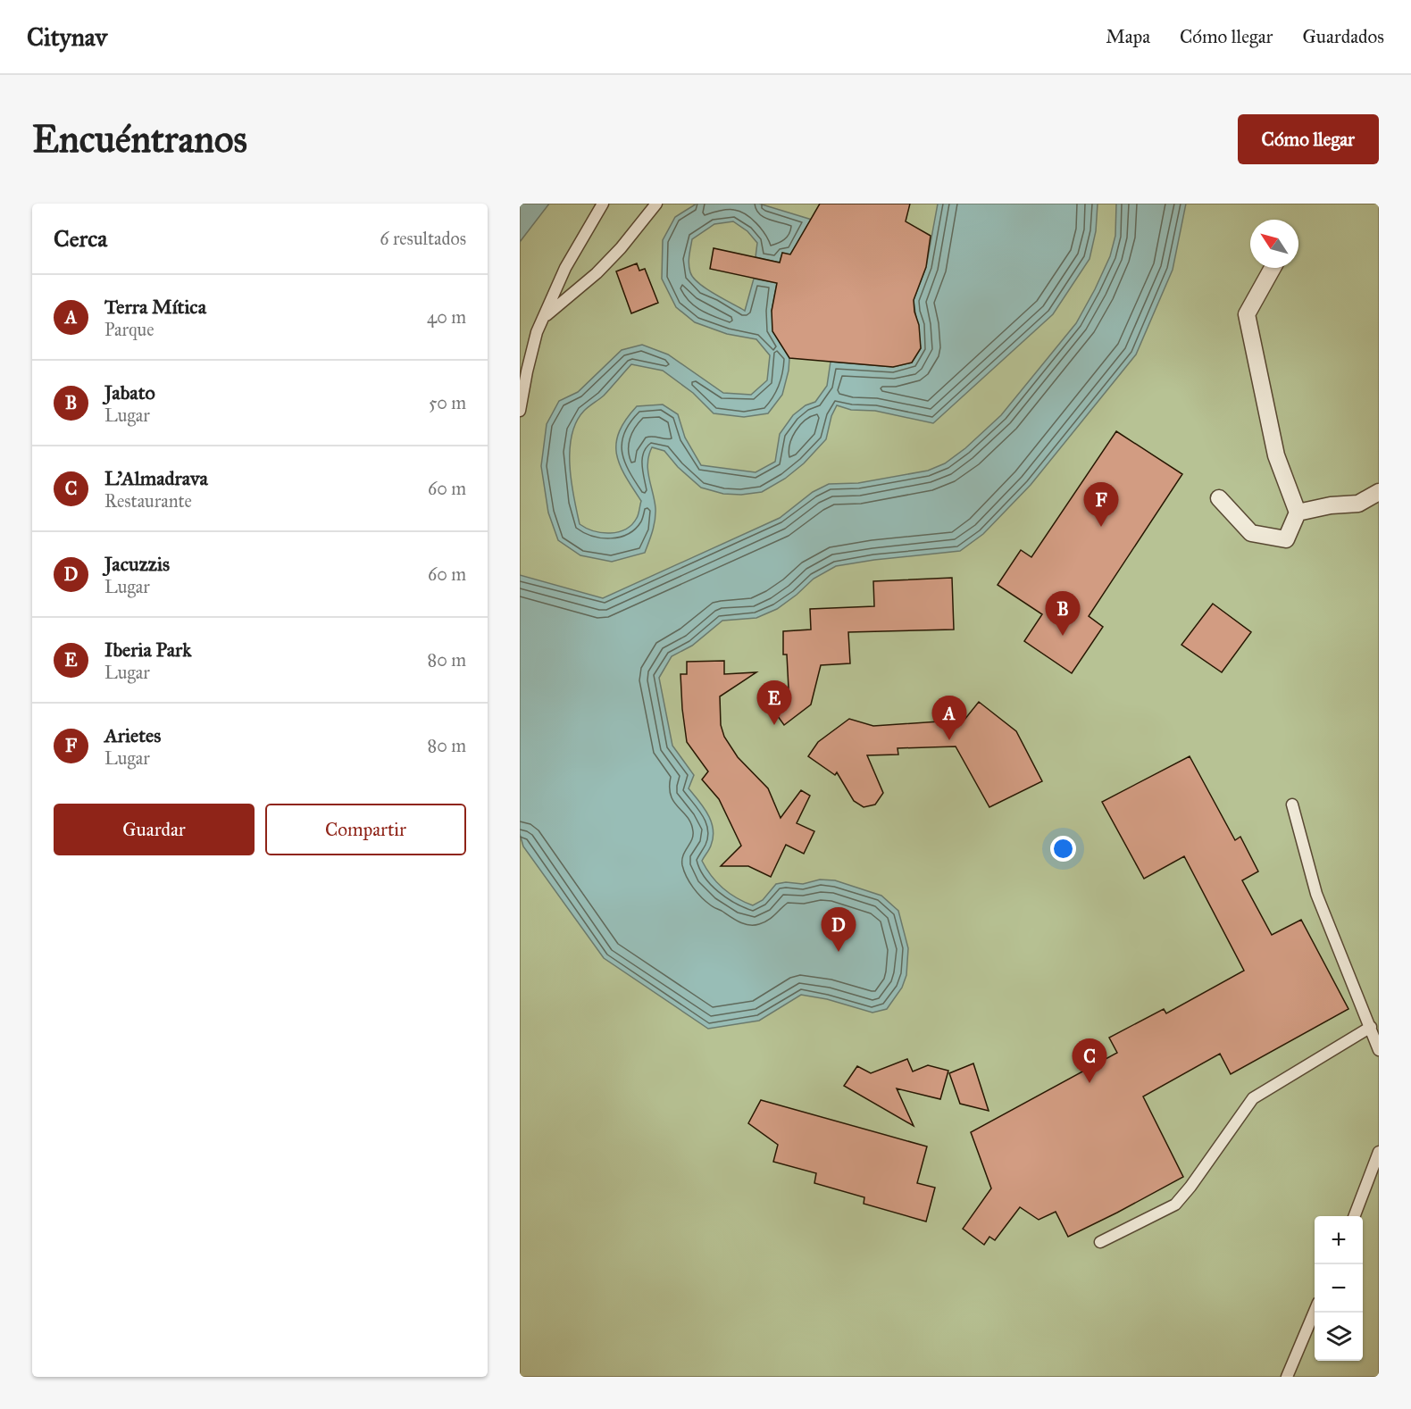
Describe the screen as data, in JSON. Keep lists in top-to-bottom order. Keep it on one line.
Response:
{"north":"top left","page":{"header":"Citynav","nav":["Mapa","Cómo llegar","Guardados"],"buttons":["Cómo llegar",["Guardar","Compartir"]],"title":"Encuéntranos","heading":["Cerca","6 resultados"],"list":[{"mark":"A","name":"Terra Mítica","note":"Parque","value":"40 m"},{"mark":"B","name":"Jabato","note":"Lugar","value":"50 m"},{"mark":"C","name":"L'Almadrava","note":"Restaurante","value":"60 m"},{"mark":"D","name":"Jacuzzis","note":"Lugar","value":"60 m"},{"mark":"E","name":"Iberia Park","note":"Lugar","value":"80 m"},{"mark":"F","name":"Arietes","note":"Lugar","value":"80 m"}],"pins":["F","B","E","A","D","C"],"map_buttons":["+","−"]}}
